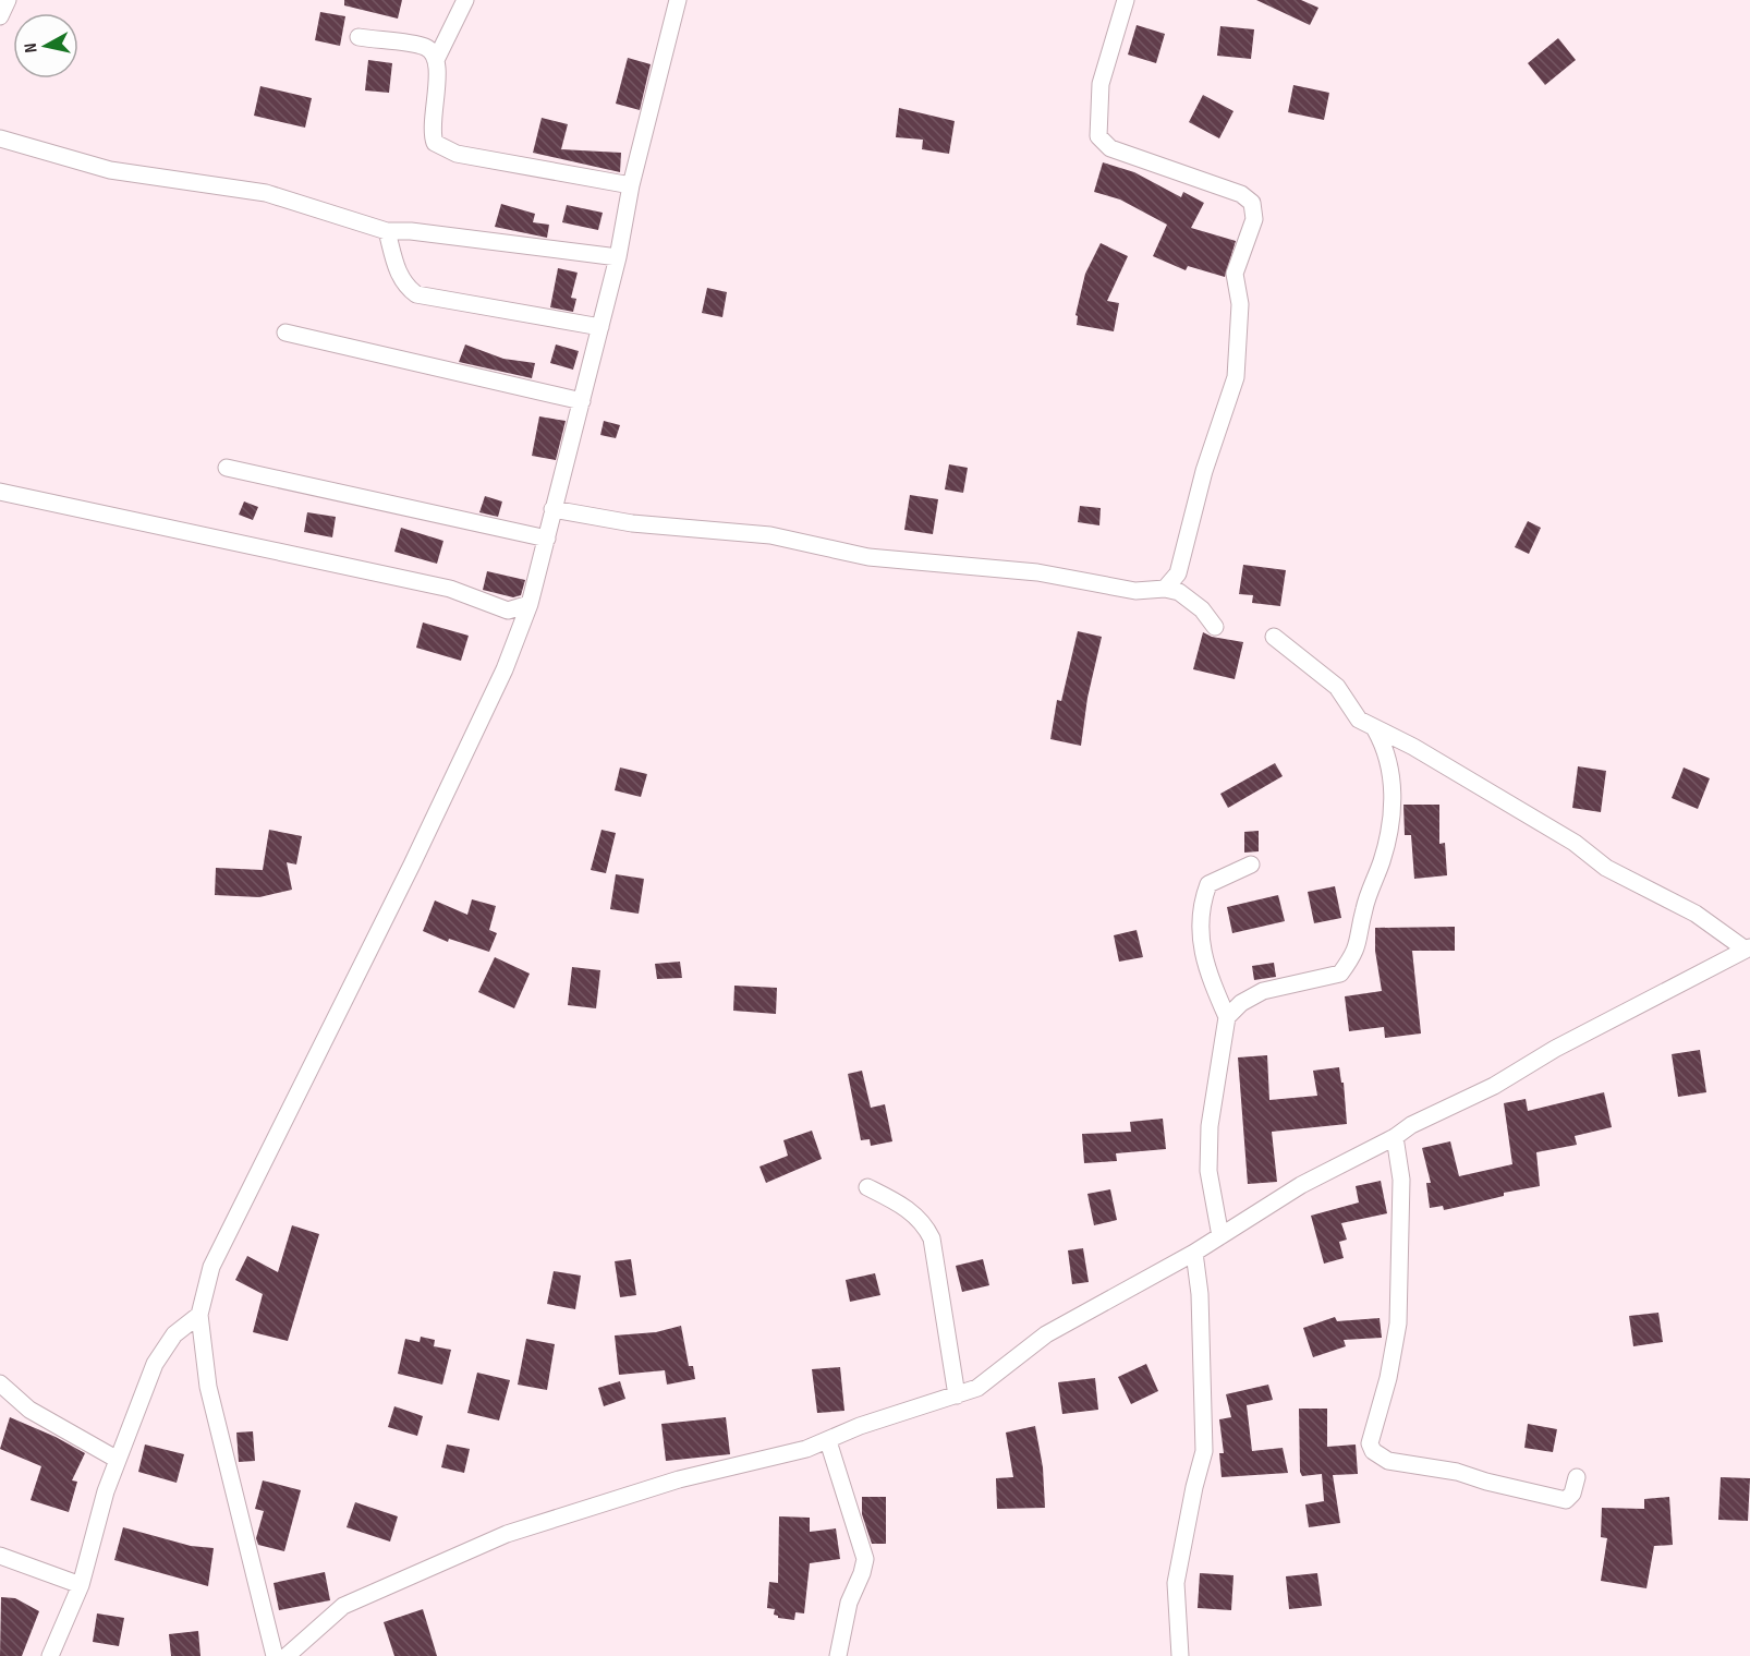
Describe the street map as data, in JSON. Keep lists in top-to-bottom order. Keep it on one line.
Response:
{"north":"left"}
